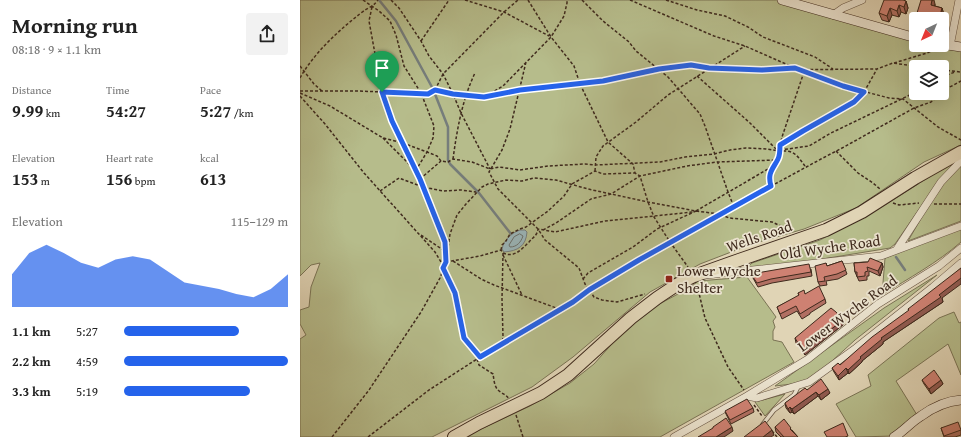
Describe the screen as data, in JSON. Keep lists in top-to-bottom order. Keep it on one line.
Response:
{"streets":{"highway":["Wells Road"],"street":["Old Wyche Road","Lower Wyche Road"]},"crossings":[["Wells Road","Old Wyche Road"]],"places":{"transit":["Lower Wyche Shelter"]},"north":"bottom left","page":{"heading":["Morning run","08:18 · 9 × 1.1 km"],"stats":[["Distance","9.99 km"],["Time","54:27"],["Pace","5:27 /km"],["Elevation","153 m"],["Heart rate","156 bpm"],["kcal","613"]],"chart":["Elevation","115–129 m"],"list":[{"name":"1.1 km","note":"5:27"},{"name":"2.2 km","note":"4:59"},{"name":"3.3 km","note":"5:19"}]}}
